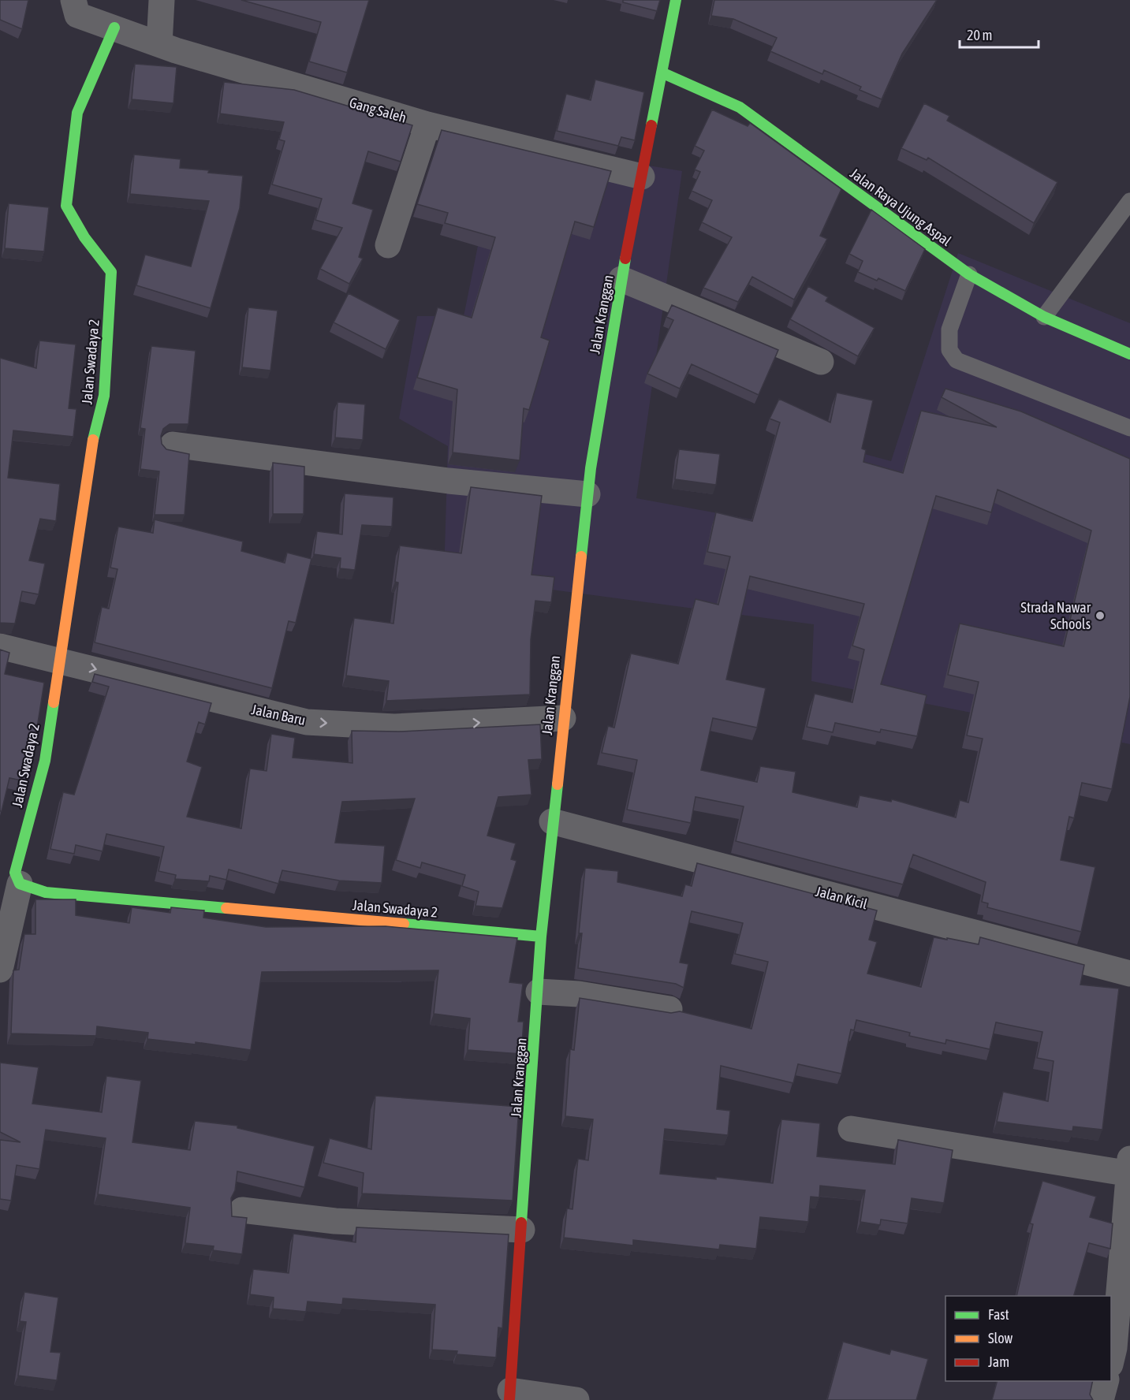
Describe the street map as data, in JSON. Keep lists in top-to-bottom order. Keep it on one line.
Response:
{"streets":{"street":["Gang Saleh","Jalan Raya Ujung Aspal","Jalan Kranggan","Jalan Swadaya 2","Jalan Baru","Jalan Kicil"]},"crossings":[["Gang Saleh","Jalan Kranggan"],["Gang Saleh","Jalan Swadaya 2"],["Jalan Raya Ujung Aspal","Jalan Kranggan"],["Jalan Kranggan","Jalan Swadaya 2"],["Jalan Kranggan","Jalan Baru"],["Jalan Kranggan","Jalan Kicil"],["Jalan Swadaya 2","Jalan Baru"]],"one_way":["Jalan Baru"],"places":["Strada Nawar Schools"],"legend":["Fast","Slow","Jam"],"scale_bar":"20 m"}
